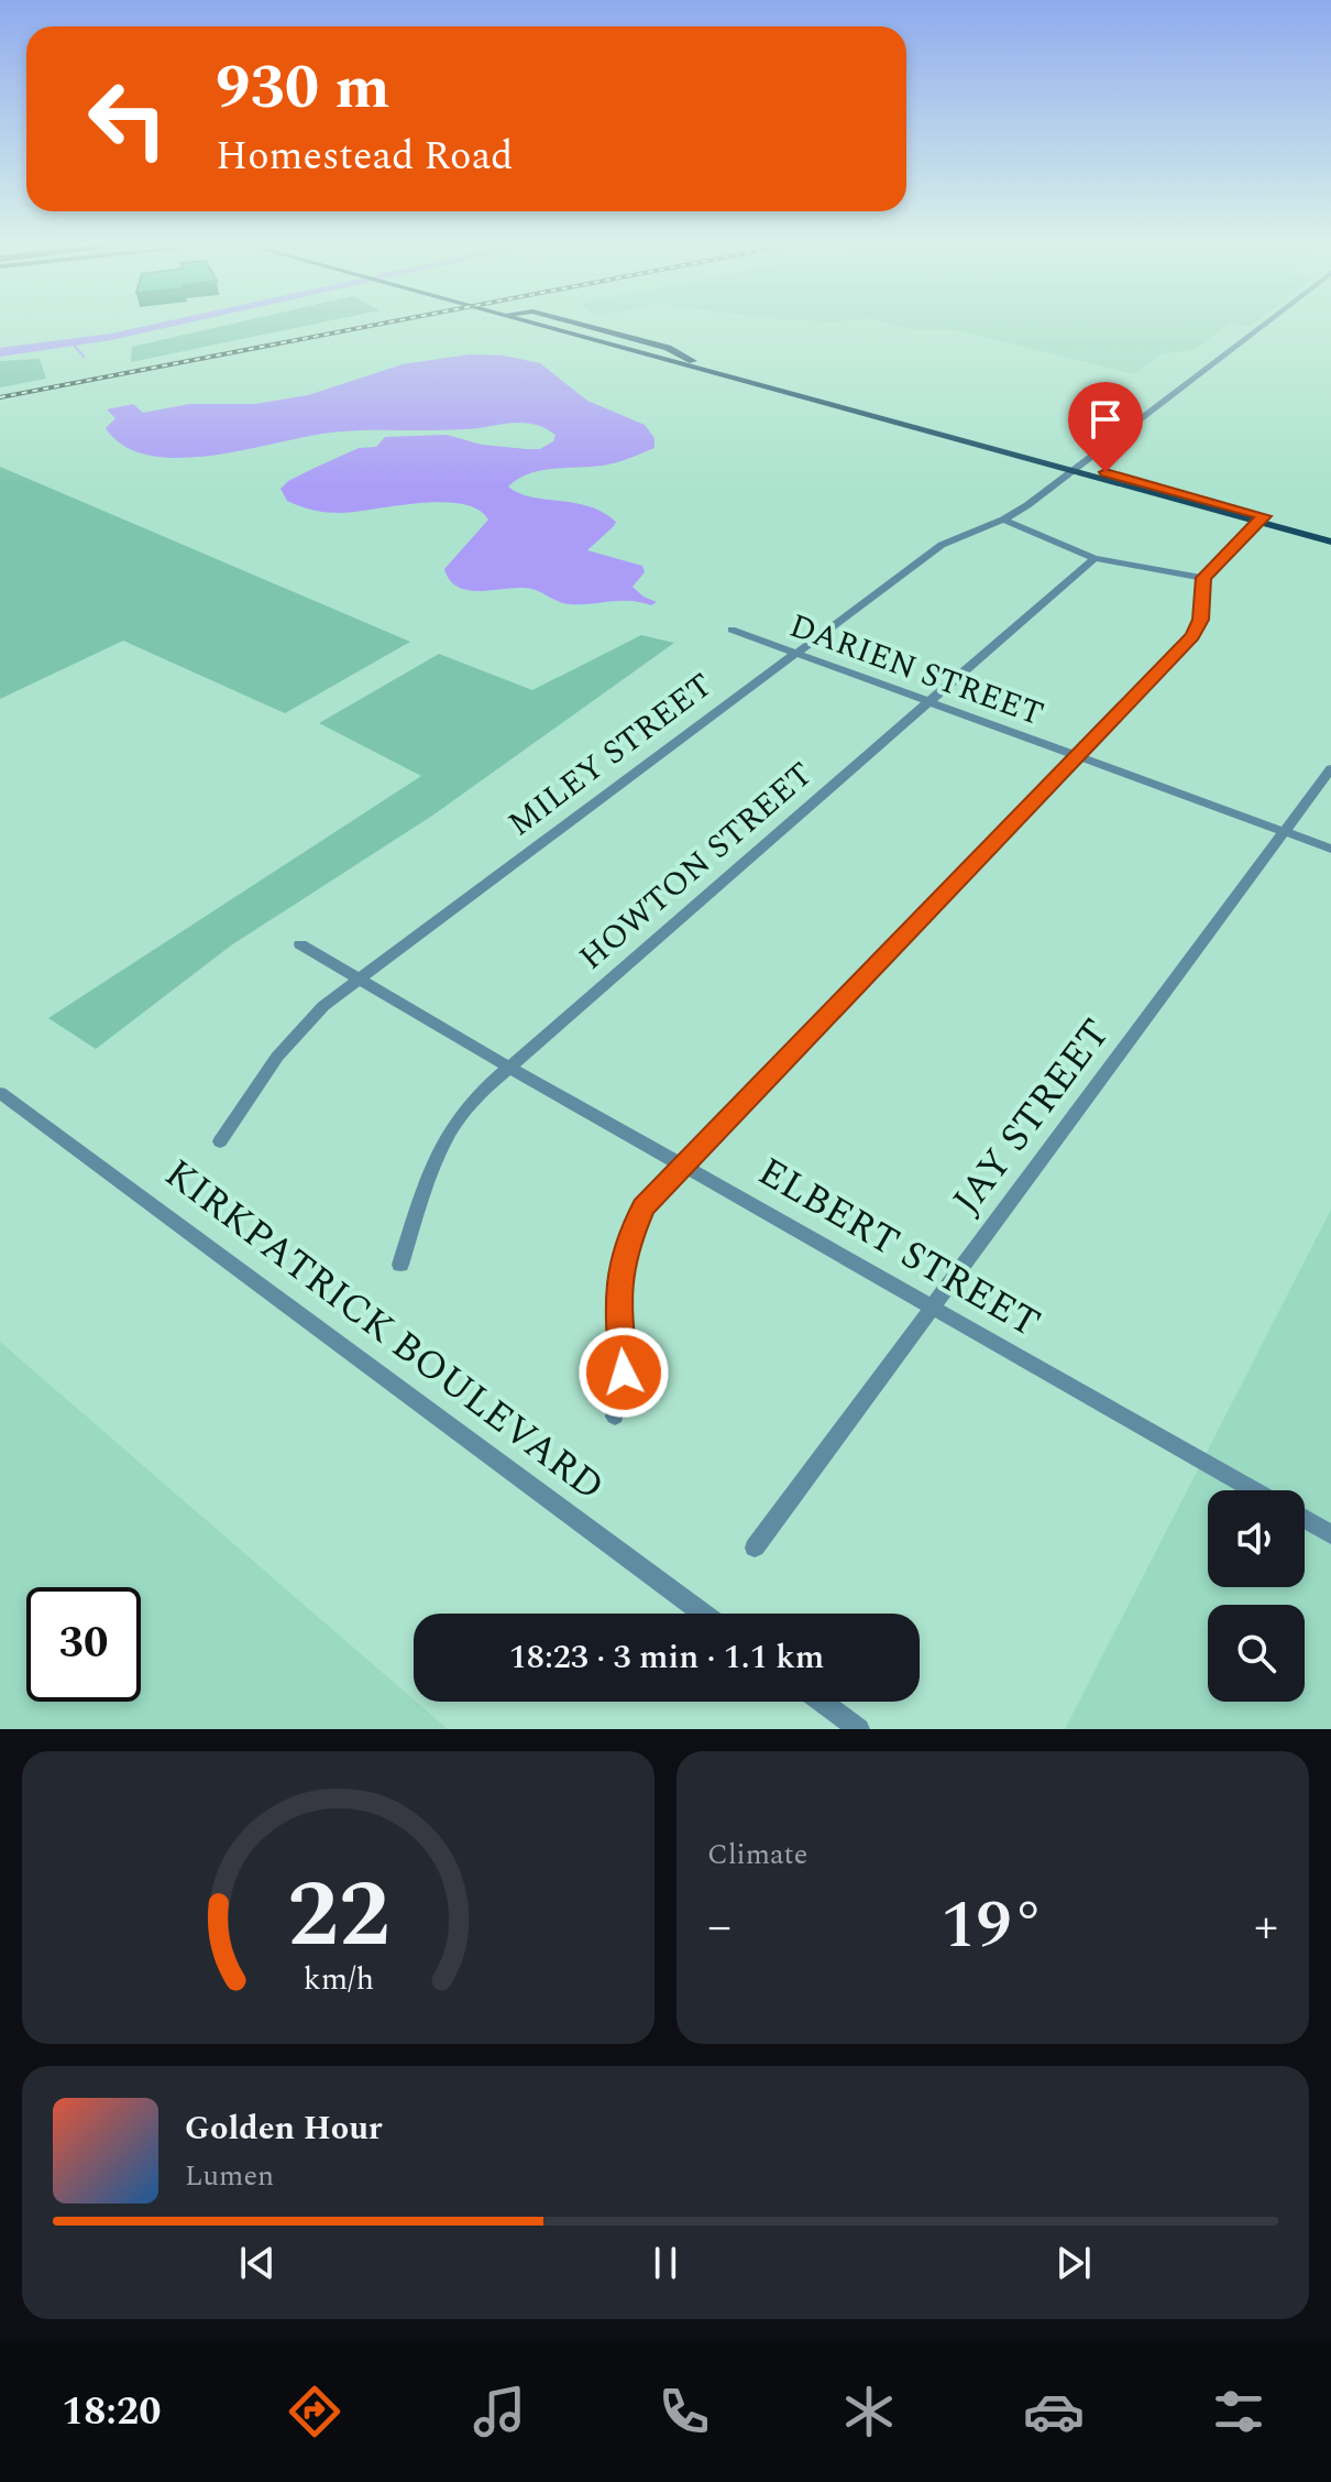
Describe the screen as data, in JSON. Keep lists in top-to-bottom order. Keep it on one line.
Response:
{"streets":{"street":["DARIEN STREET","MILEY STREET","HOWTON STREET","JAY STREET","ELBERT STREET","KIRKPATRICK BOULEVARD"]},"crossings":[["DARIEN STREET","MILEY STREET"],["DARIEN STREET","HOWTON STREET"],["DARIEN STREET","JAY STREET"],["MILEY STREET","ELBERT STREET"],["HOWTON STREET","ELBERT STREET"],["JAY STREET","ELBERT STREET"]],"page":{"turn":["930 m","Homestead Road"],"limit":"30","trip":"18:23 · 3 min · 1.1 km","tile":"Climate","heat":["−","19°","+"],"song":["Golden Hour","Lumen"],"tabs":"18:20","gauge":["22","km/h"]}}
